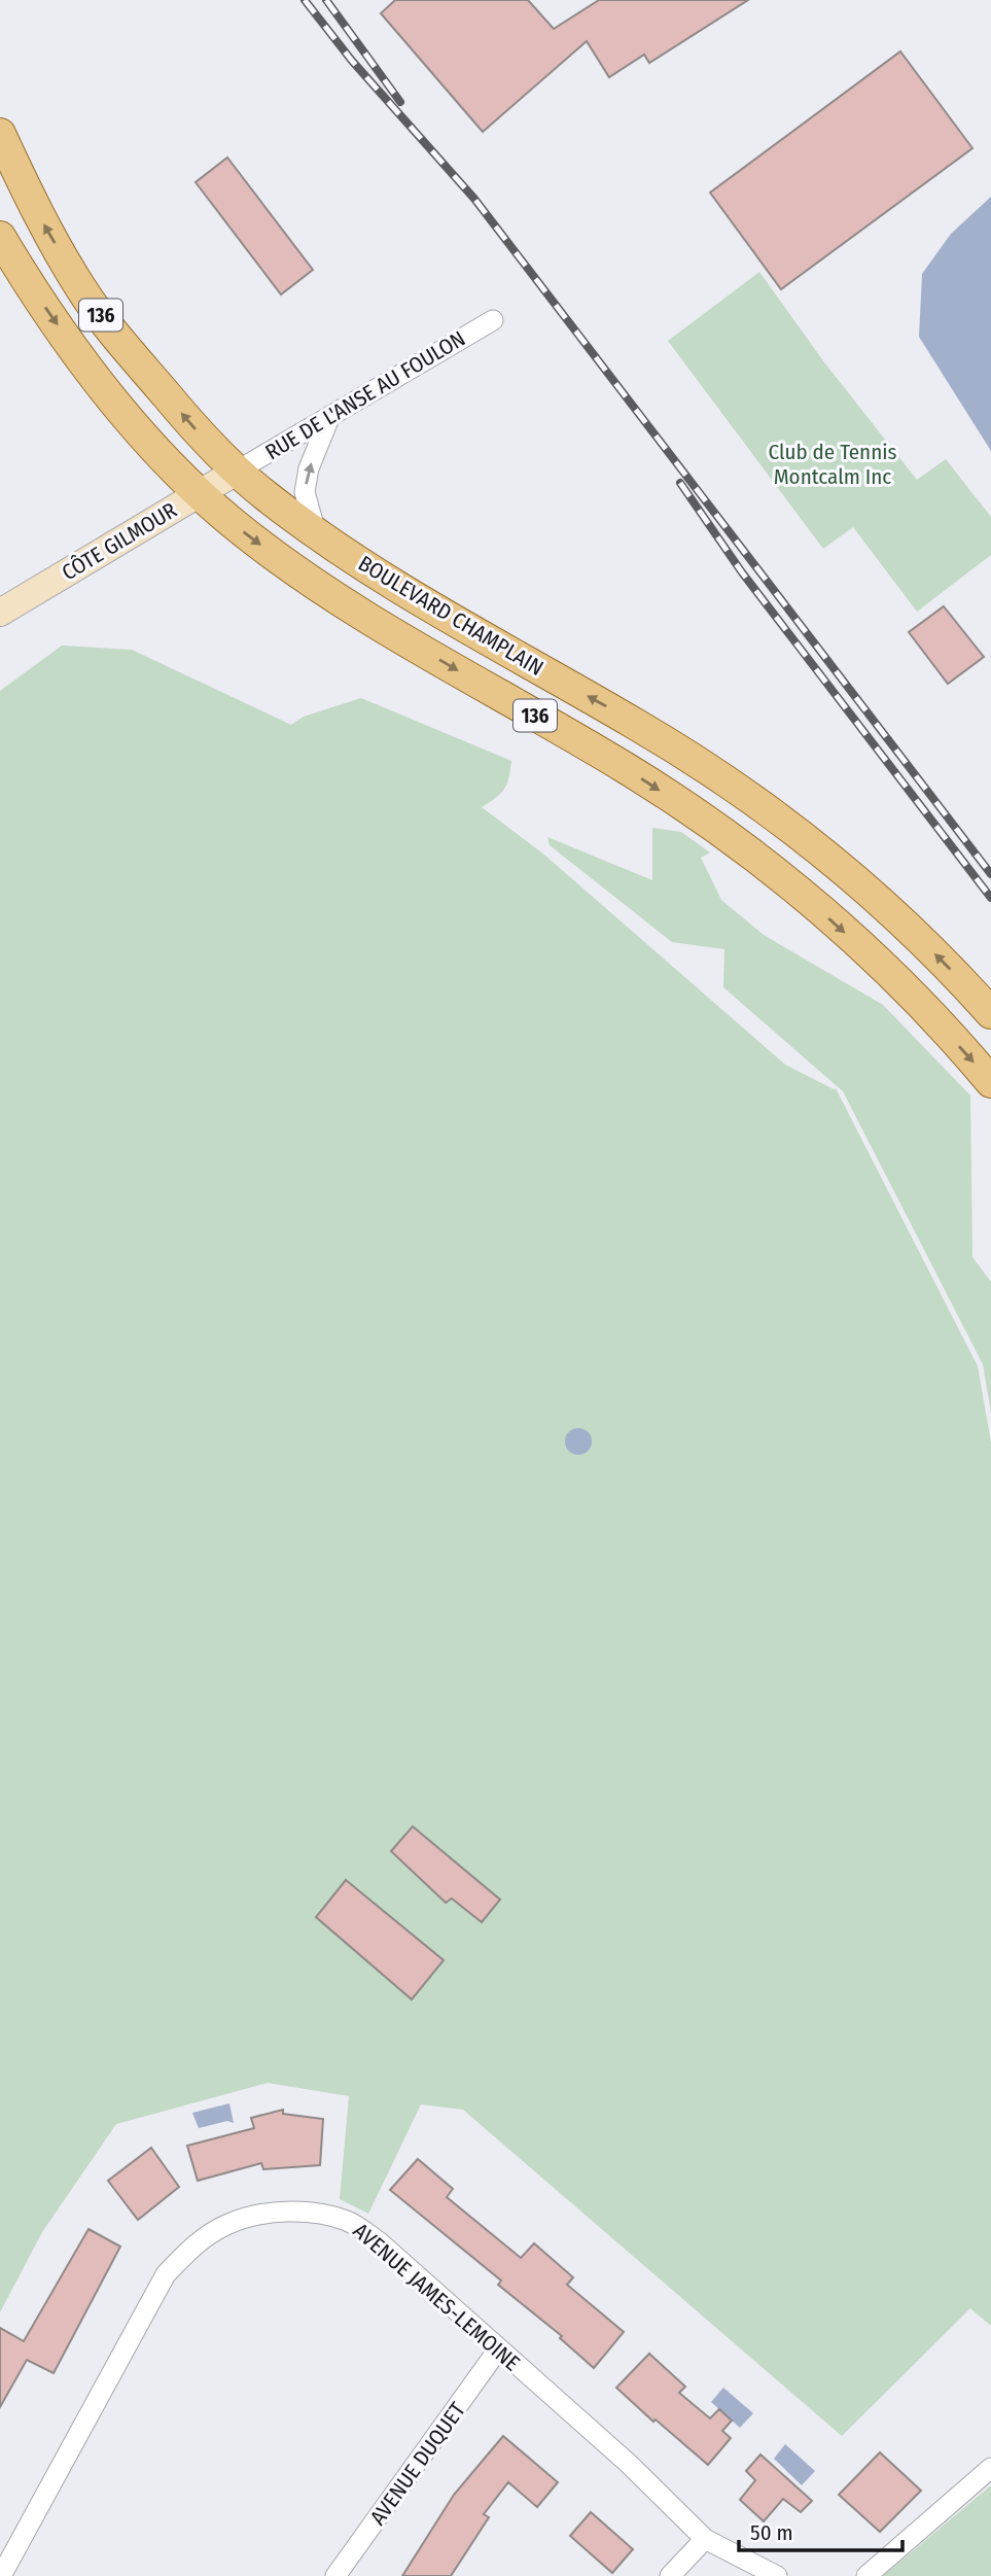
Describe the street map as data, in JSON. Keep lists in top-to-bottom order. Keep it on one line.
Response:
{"streets":{"main road":["136","BOULEVARD CHAMPLAIN"],"street":["RUE DE L'ANSE AU FOULON","CÔTE GILMOUR","AVENUE JAMES-LEMOINE","AVENUE DUQUET"]},"crossings":[["RUE DE L'ANSE AU FOULON","CÔTE GILMOUR"],["RUE DE L'ANSE AU FOULON","BOULEVARD CHAMPLAIN"],["CÔTE GILMOUR","BOULEVARD CHAMPLAIN"],["AVENUE JAMES-LEMOINE","AVENUE DUQUET"]],"parks":["Club de Tennis Montcalm Inc"],"scale_bar":"50 m"}
